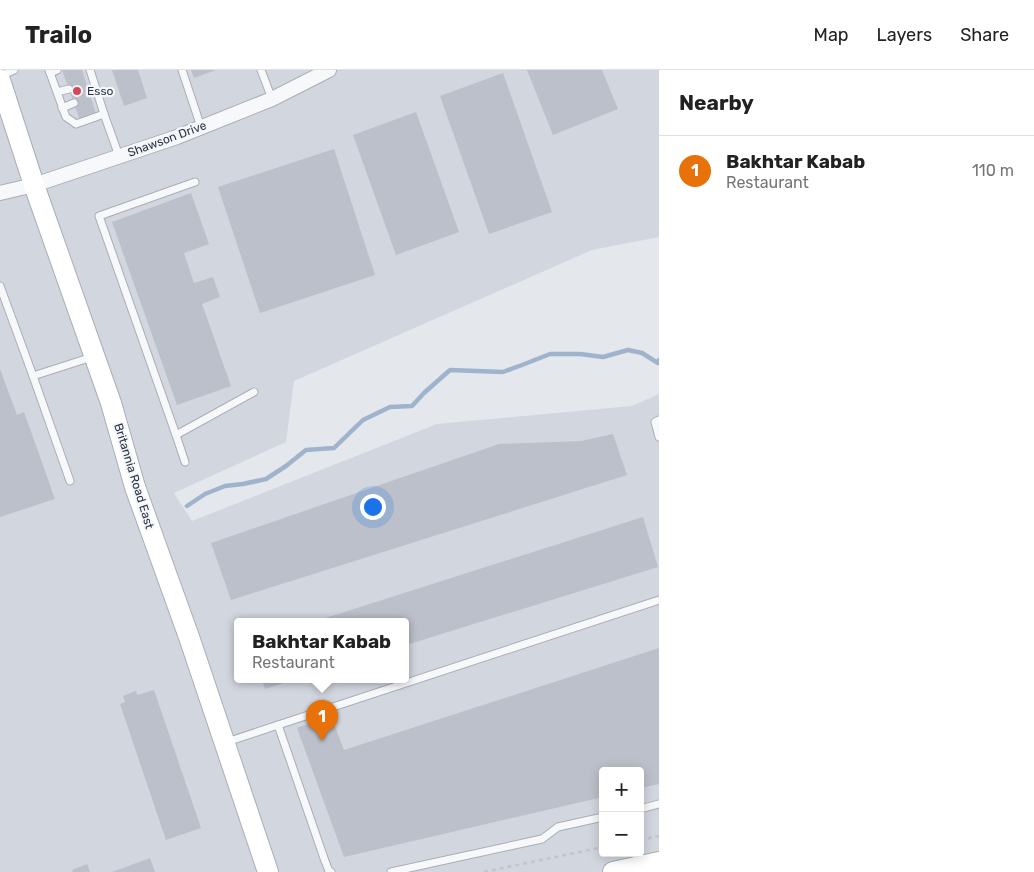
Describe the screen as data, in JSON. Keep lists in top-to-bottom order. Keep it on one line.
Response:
{"streets":{"street":["Shawson Drive","Britannia Road East"]},"crossings":[["Shawson Drive","Britannia Road East"]],"places":["Esso"],"page":{"header":"Trailo","nav":["Map","Layers","Share"],"heading":"Nearby","list":[{"mark":"1","name":"Bakhtar Kabab","note":"Restaurant","value":"110 m"}],"popup":["Bakhtar Kabab","Restaurant"],"pins":"1","map_buttons":["+","−"]}}
